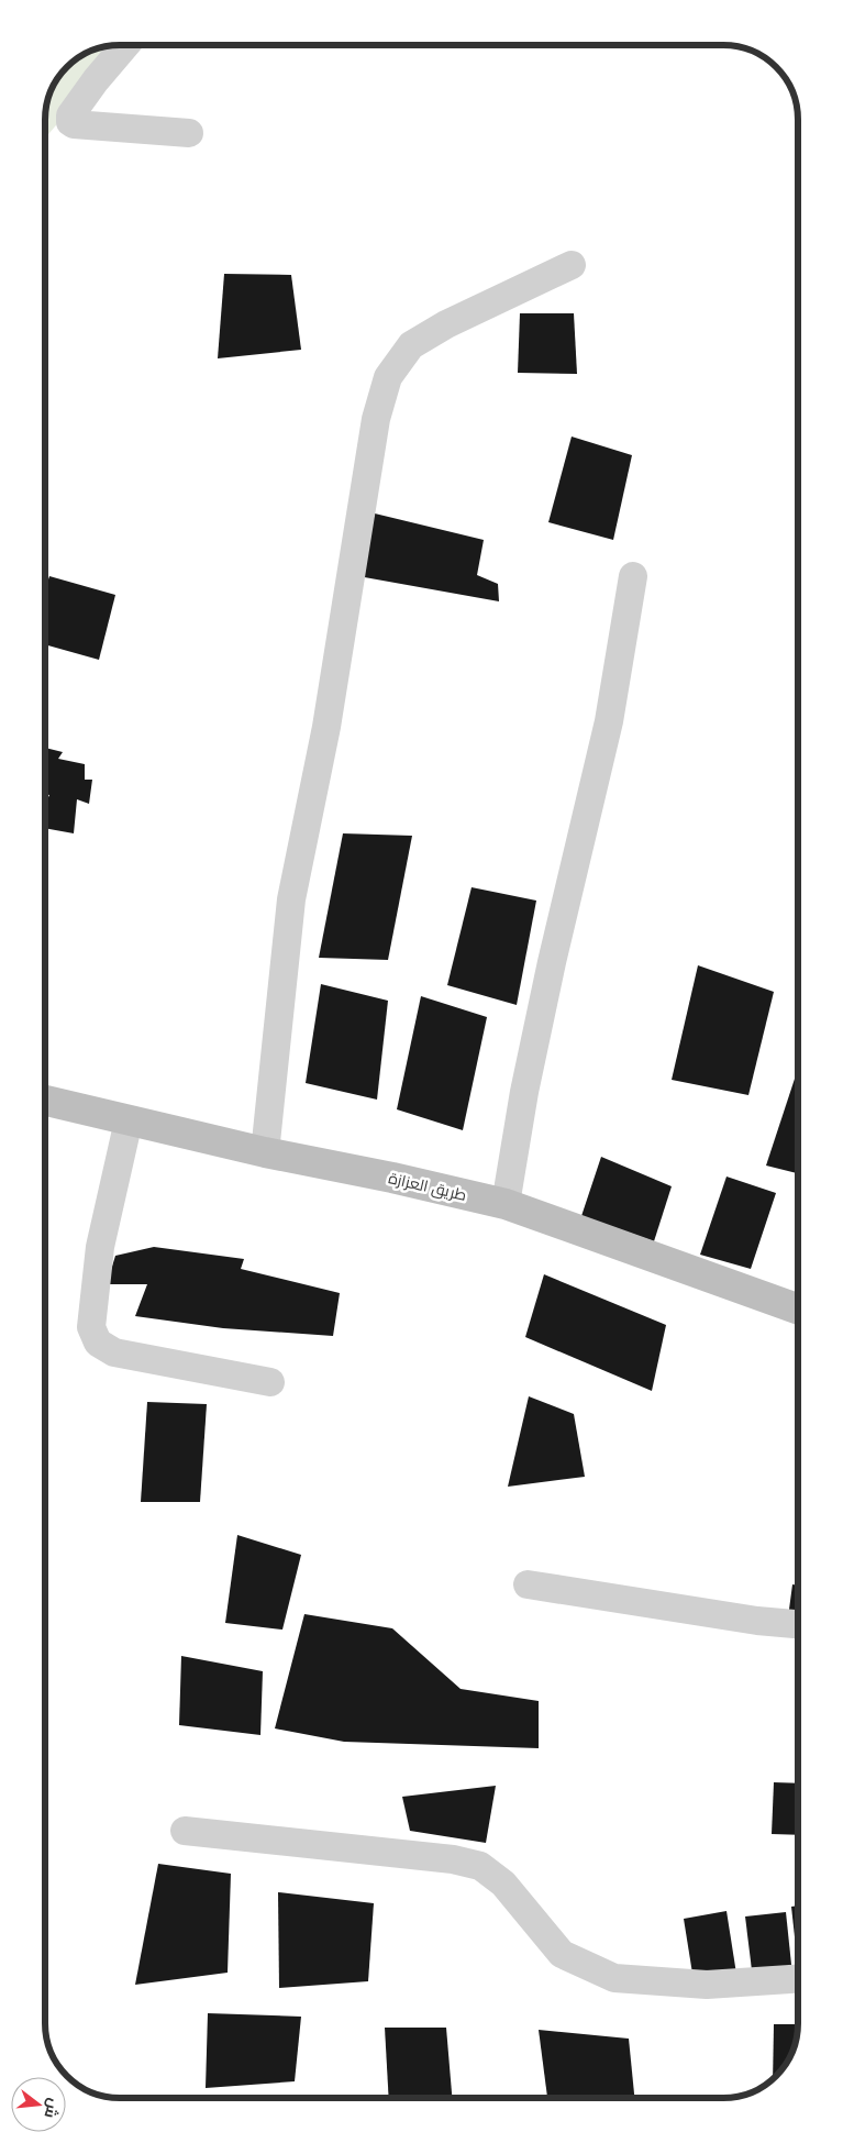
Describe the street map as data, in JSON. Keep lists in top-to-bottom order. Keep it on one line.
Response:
{"streets":{"street":["طريق العزازة"]},"north":"right"}
